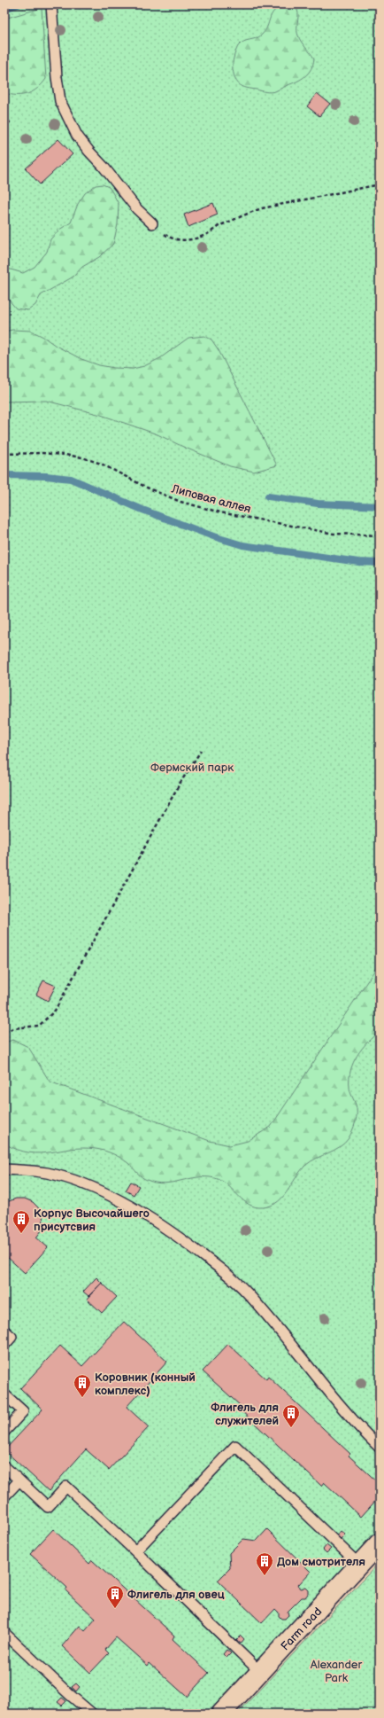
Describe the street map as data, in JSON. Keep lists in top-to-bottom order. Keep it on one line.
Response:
{"streets":{"street":["Farm road"],"path":["Липовая аллея"]},"parks":["Фермский парк","Alexander Park"],"places":{"building":["Корпус Высочайшего присутсвия","Коровник (конный комплекс)","Флигель для служителей","Дом смотрителя","Флигель для овец"]}}
